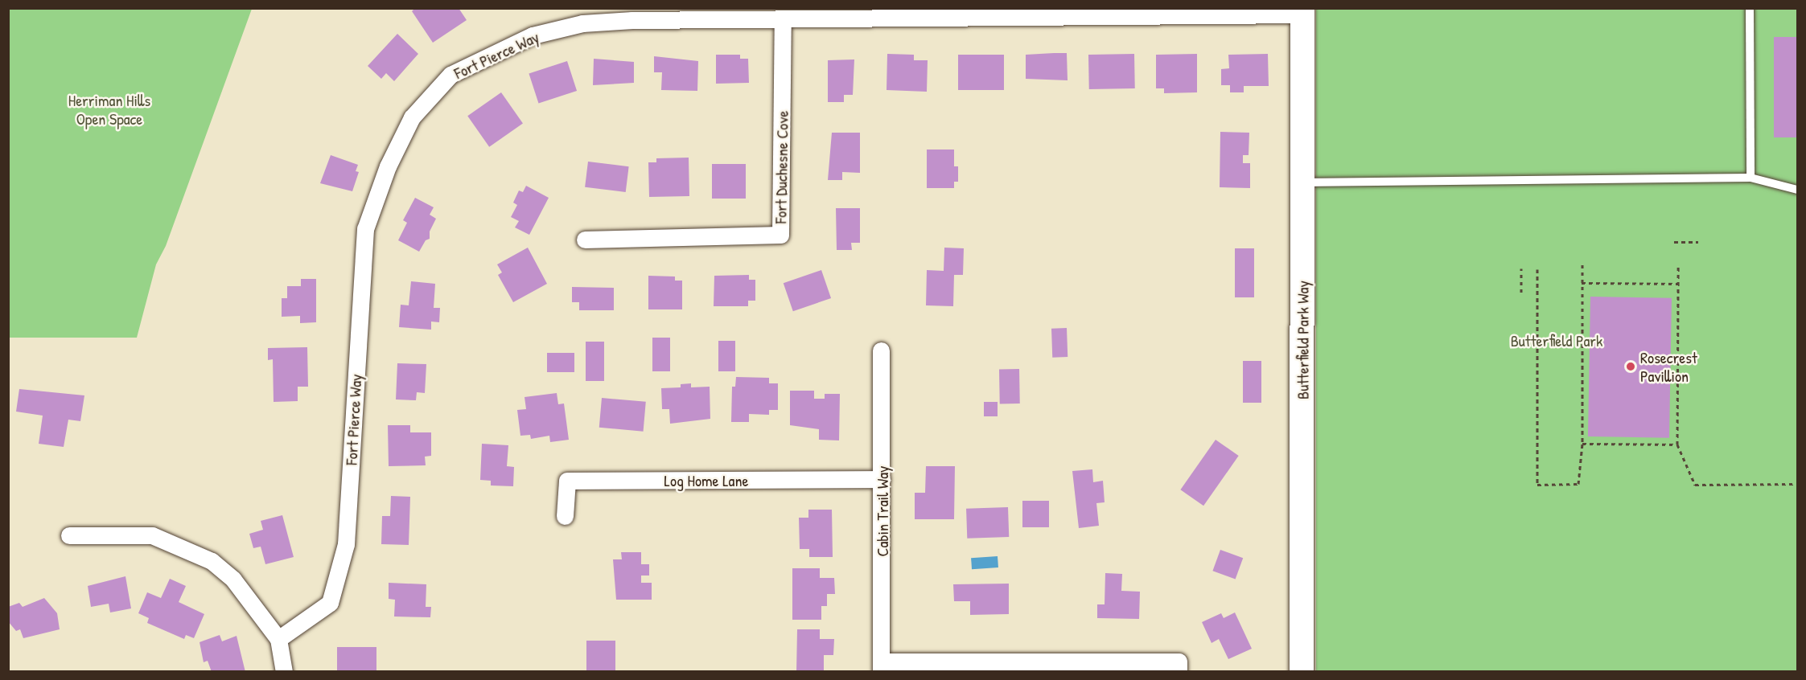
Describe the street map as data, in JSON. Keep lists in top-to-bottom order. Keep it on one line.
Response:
{"streets":{"street":["Fort Pierce Way","Fort Duchesne Cove","Butterfield Park Way","Log Home Lane","Cabin Trail Way"]},"crossings":[["Fort Pierce Way","Fort Duchesne Cove"],["Fort Pierce Way","Butterfield Park Way"],["Log Home Lane","Cabin Trail Way"]],"parks":["Herriman Hills Open Space","Butterfield Park"],"places":["Rosecrest Pavillion"]}
